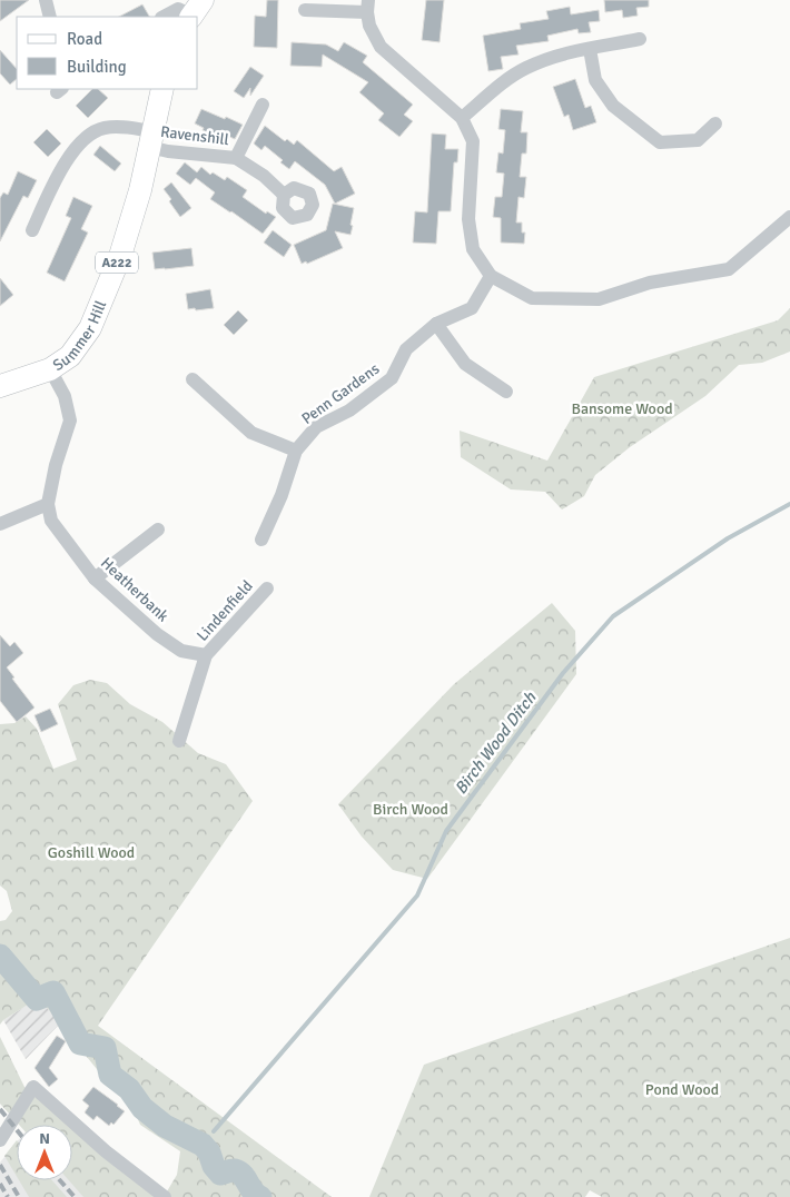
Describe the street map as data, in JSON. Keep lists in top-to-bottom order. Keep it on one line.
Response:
{"streets":{"main road":["A222","Summer Hill"],"street":["Ravenshill","Penn Gardens","Heatherbank","Lindenfield"]},"crossings":[["Ravenshill","Summer Hill"],["Heatherbank","Lindenfield"]],"water":["Birch Wood Ditch"],"parks":["Bansome Wood","Birch Wood","Goshill Wood","Pond Wood"],"legend":["Road","Building"],"north":"top"}
